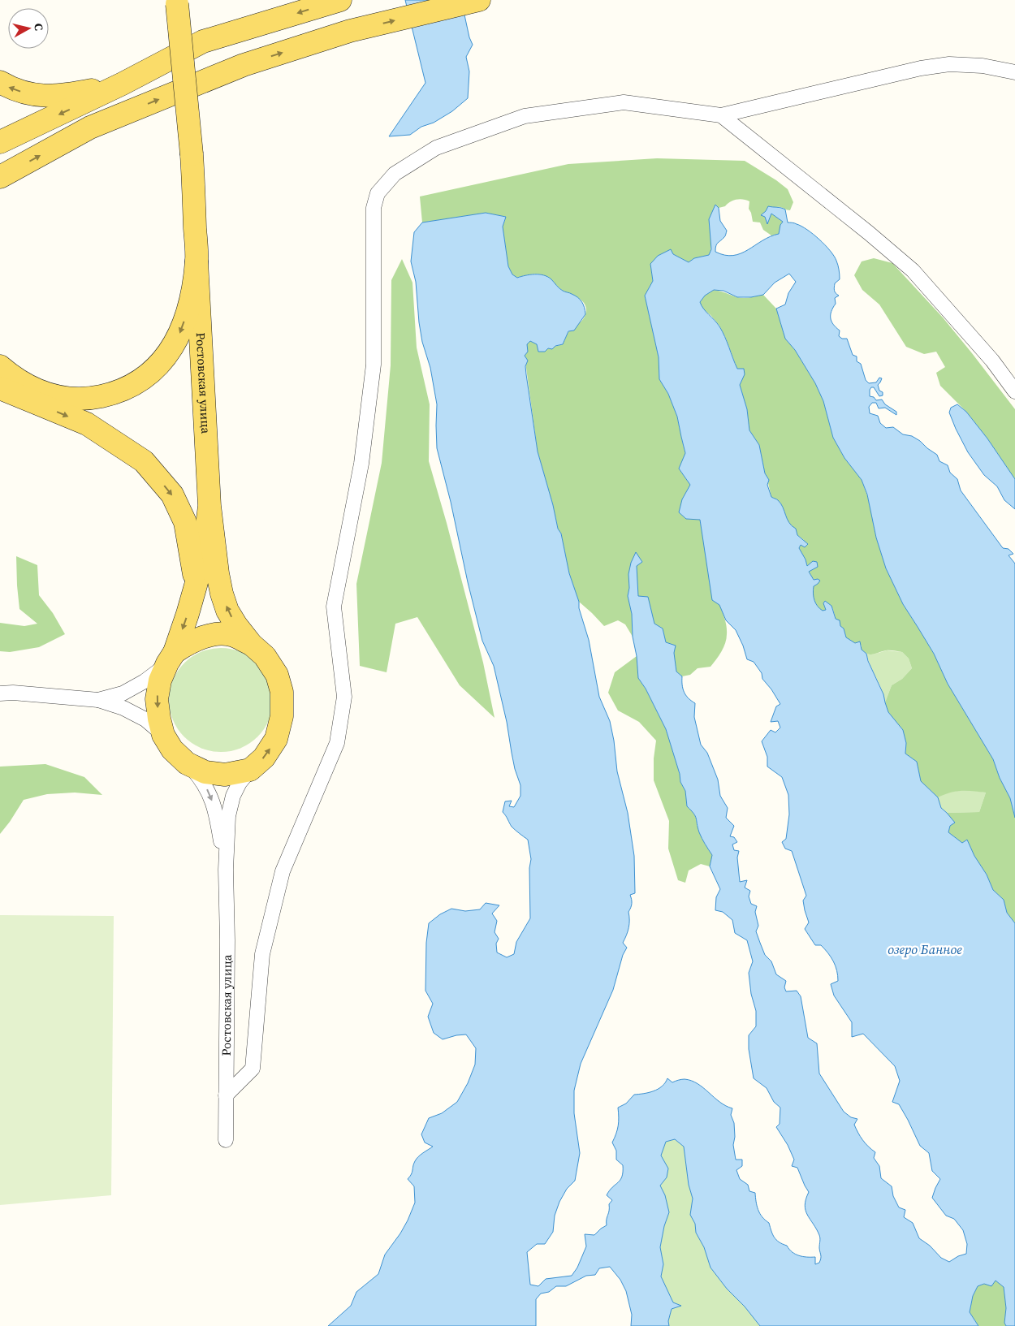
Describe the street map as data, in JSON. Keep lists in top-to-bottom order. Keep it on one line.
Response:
{"streets":{"main road":["Ростовская улица"]},"water":["озеро Банное"],"north":"right"}
